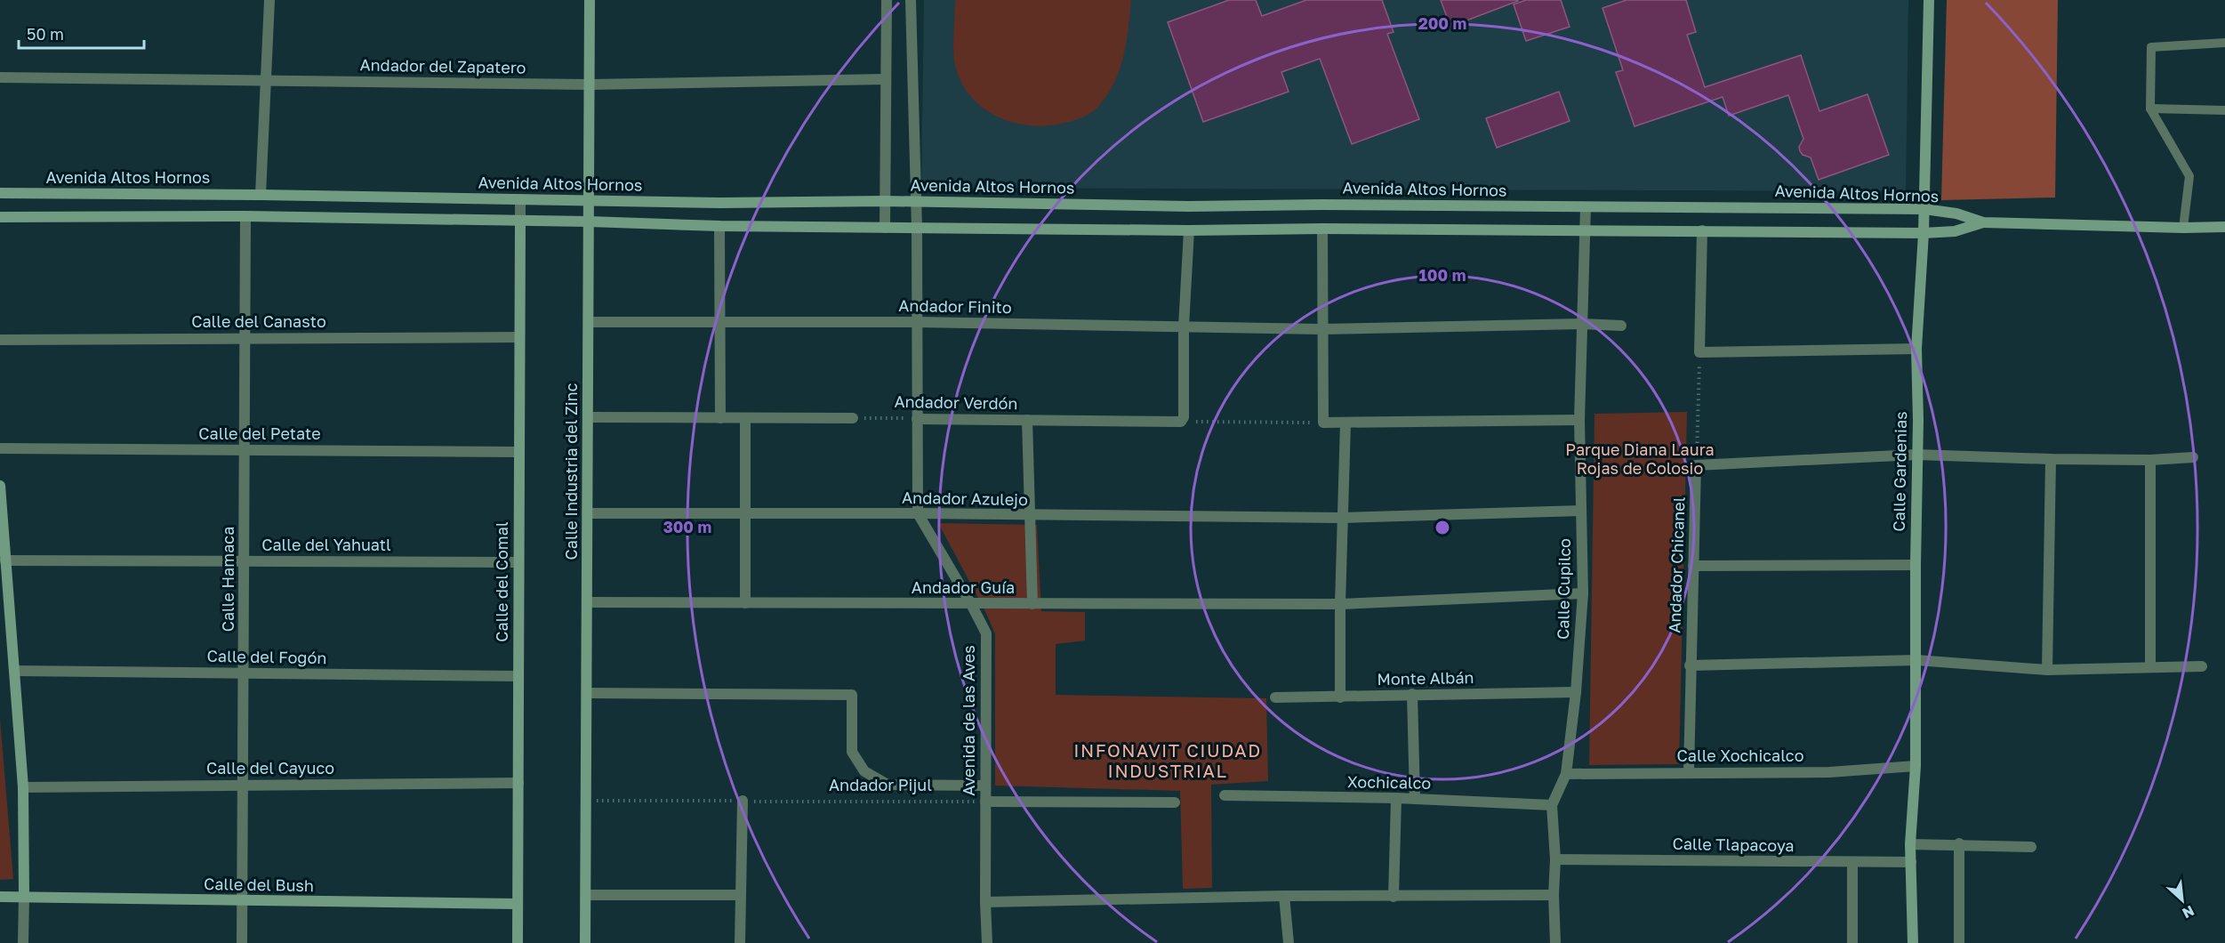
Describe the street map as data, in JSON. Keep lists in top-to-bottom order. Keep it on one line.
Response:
{"streets":{"street":["Andador del Zapatero","Avenida Altos Hornos","Andador Finito","Calle del Canasto","Andador Verdón","Calle del Petate","Calle Industria del Zinc","Calle Gardenias","Andador Azulejo","Calle del Yahuatl","Andador Chicanel","Calle Hamaca","Calle del Comal","Andador Guía","Calle Cupilco","Calle del Fogón","Monte Albán","Avenida de las Aves","Calle Xochicalco","Calle del Cayuco","Xochicalco","Calle Tlapacoya","Calle del Bush"],"path":["Andador Pijul"]},"crossings":[["Andador del Zapatero","Calle Industria del Zinc"],["Avenida Altos Hornos","Calle Industria del Zinc"],["Avenida Altos Hornos","Calle Gardenias"],["Avenida Altos Hornos","Calle Hamaca"],["Avenida Altos Hornos","Calle del Comal"],["Avenida Altos Hornos","Calle Cupilco"],["Avenida Altos Hornos","Avenida de las Aves"],["Andador Finito","Calle Industria del Zinc"],["Andador Finito","Calle Cupilco"],["Andador Finito","Avenida de las Aves"],["Calle del Canasto","Calle Hamaca"],["Calle del Canasto","Calle del Comal"],["Andador Verdón","Avenida de las Aves"],["Calle del Petate","Calle Hamaca"],["Calle del Petate","Calle del Comal"],["Calle Industria del Zinc","Andador Azulejo"],["Calle Industria del Zinc","Andador Guía"],["Calle Industria del Zinc","Andador Pijul"],["Calle Gardenias","Calle Xochicalco"],["Calle Gardenias","Calle Tlapacoya"],["Andador Azulejo","Calle Cupilco"],["Andador Azulejo","Avenida de las Aves"],["Calle del Yahuatl","Calle Hamaca"],["Calle del Yahuatl","Calle del Comal"],["Andador Chicanel","Calle Xochicalco"],["Calle Hamaca","Calle del Fogón"],["Calle Hamaca","Calle del Cayuco"],["Calle Hamaca","Calle del Bush"],["Calle del Comal","Calle del Fogón"],["Calle del Comal","Calle del Cayuco"],["Calle del Comal","Calle del Bush"],["Andador Guía","Calle Cupilco"],["Andador Guía","Avenida de las Aves"],["Calle Cupilco","Monte Albán"],["Calle Cupilco","Calle Xochicalco"],["Calle Cupilco","Xochicalco"],["Calle Cupilco","Calle Tlapacoya"],["Avenida de las Aves","Andador Pijul"]],"districts":["INFONAVIT CIUDAD INDUSTRIAL"],"parks":["Parque Diana Laura Rojas de Colosio"],"scale_bar":"50 m","north":"bottom right","rings":["200 m","100 m","300 m"]}
